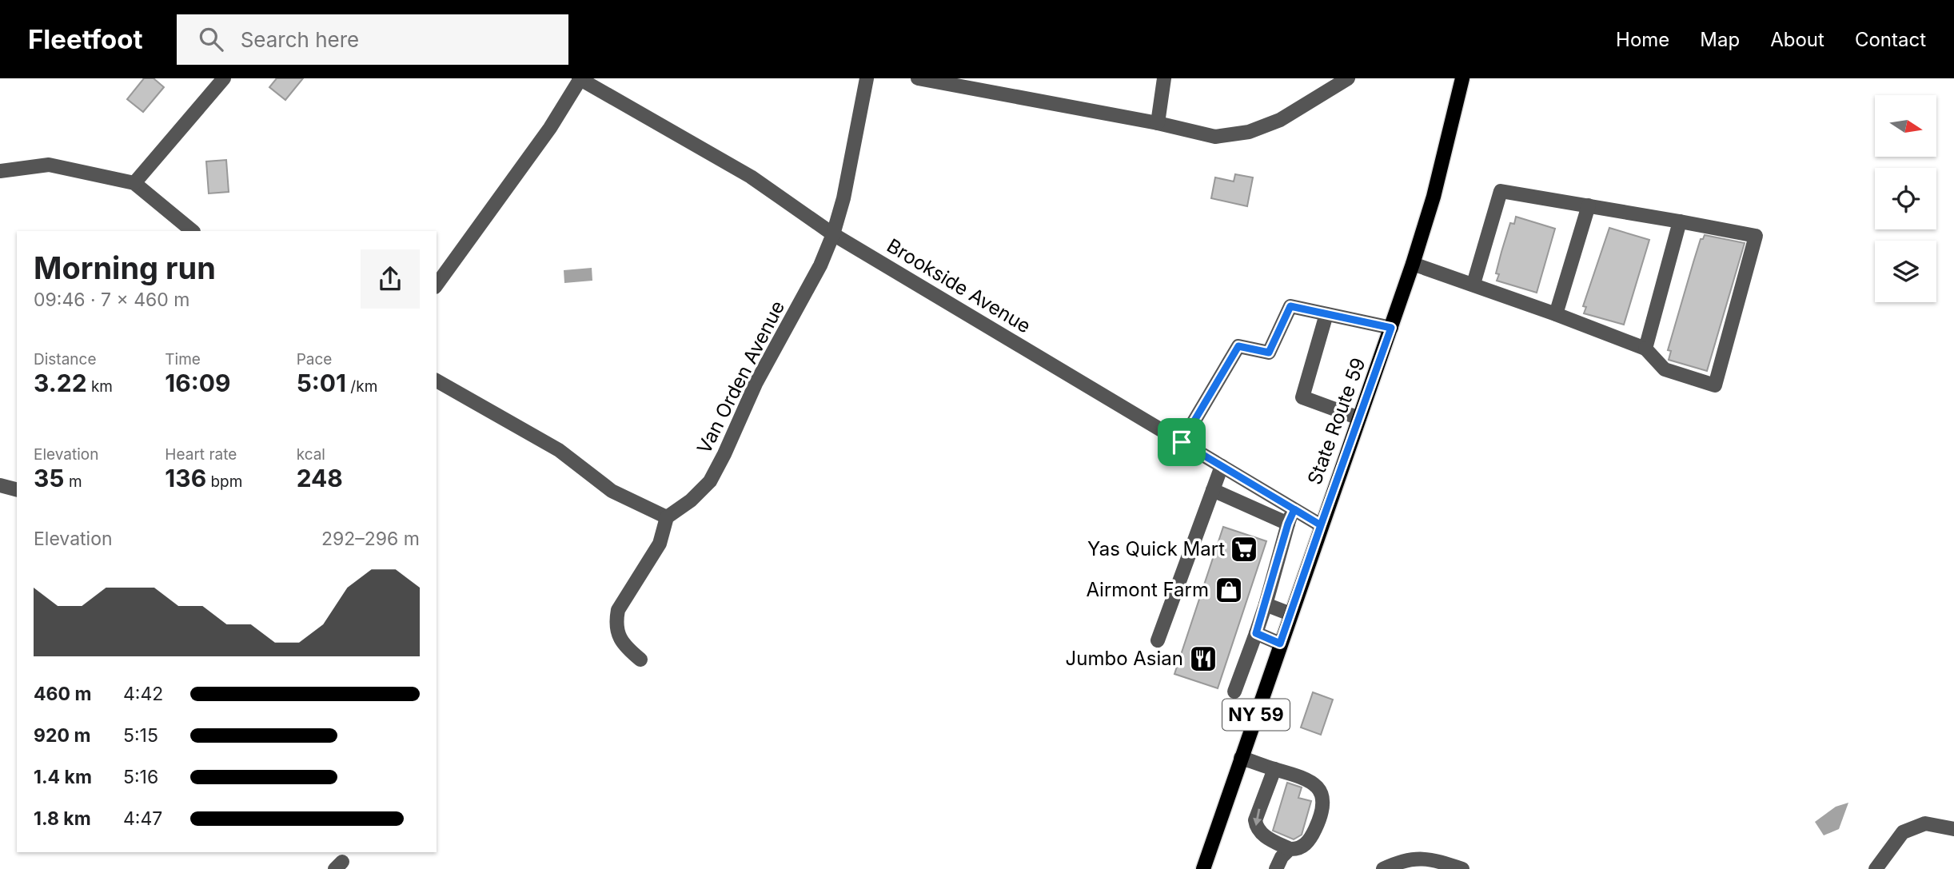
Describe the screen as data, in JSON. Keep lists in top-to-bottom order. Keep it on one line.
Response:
{"streets":{"main road":["State Route 59","NY 59"],"street":["Brookside Avenue","Van Orden Avenue"]},"crossings":[["Brookside Avenue","Van Orden Avenue"],["Brookside Avenue","State Route 59"]],"places":{"supermarket":["Yas Quick Mart"],"shop":["Airmont Farm"],"restaurant":["Jumbo Asian"]},"north":"right","page":{"header":"Fleetfoot","search":"Search here","nav":["Home","Map","About","Contact"],"heading":["Morning run","09:46 · 7 × 460 m"],"stats":[["Distance","3.22 km"],["Time","16:09"],["Pace","5:01 /km"],["Elevation","35 m"],["Heart rate","136 bpm"],["kcal","248"]],"chart":["Elevation","292–296 m"],"list":[{"name":"460 m","note":"4:42"},{"name":"920 m","note":"5:15"},{"name":"1.4 km","note":"5:16"},{"name":"1.8 km","note":"4:47"}]}}
